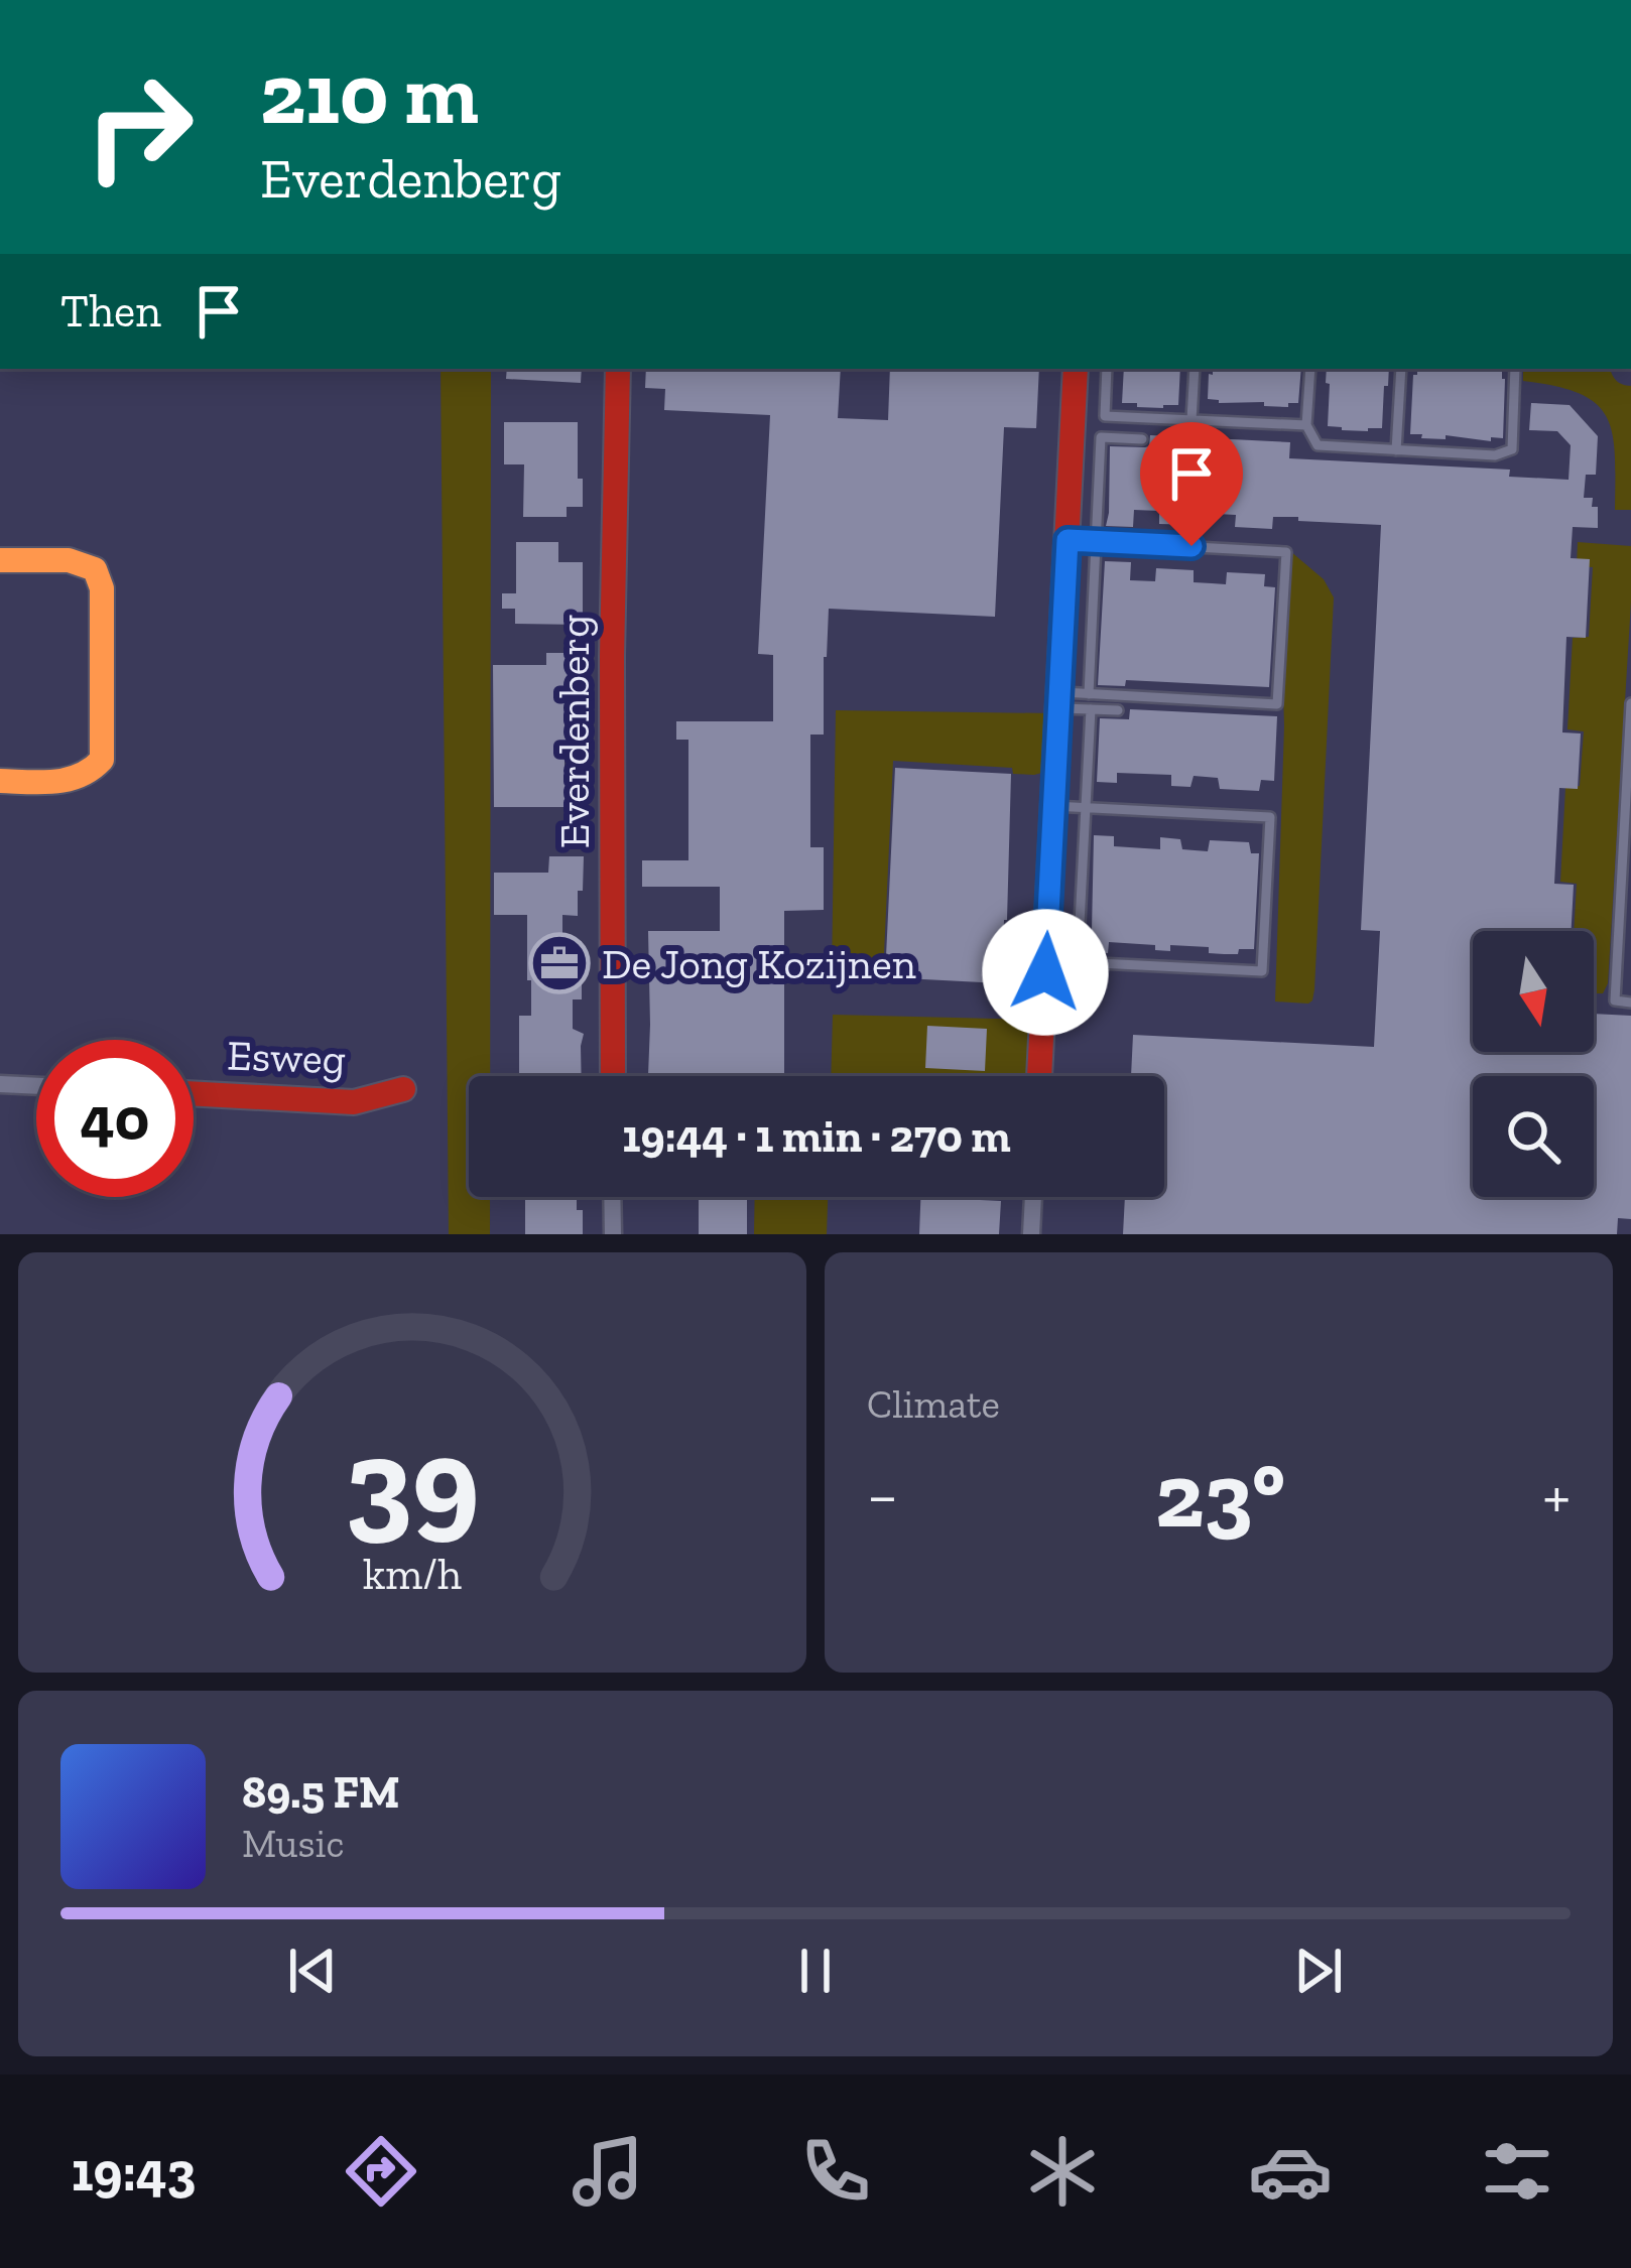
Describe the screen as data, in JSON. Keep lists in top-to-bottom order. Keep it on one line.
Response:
{"streets":{"street":["Everdenberg","Esweg"]},"places":{"office":["De Jong Kozijnen"]},"north":"bottom","page":{"turn":["210 m","Everdenberg"],"then":"Then","limit":"40","trip":"19:44 · 1 min · 270 m","tile":"Climate","heat":["−","23°","+"],"song":["89.5 FM","Music"],"tabs":"19:43","gauge":["39","km/h"]}}
